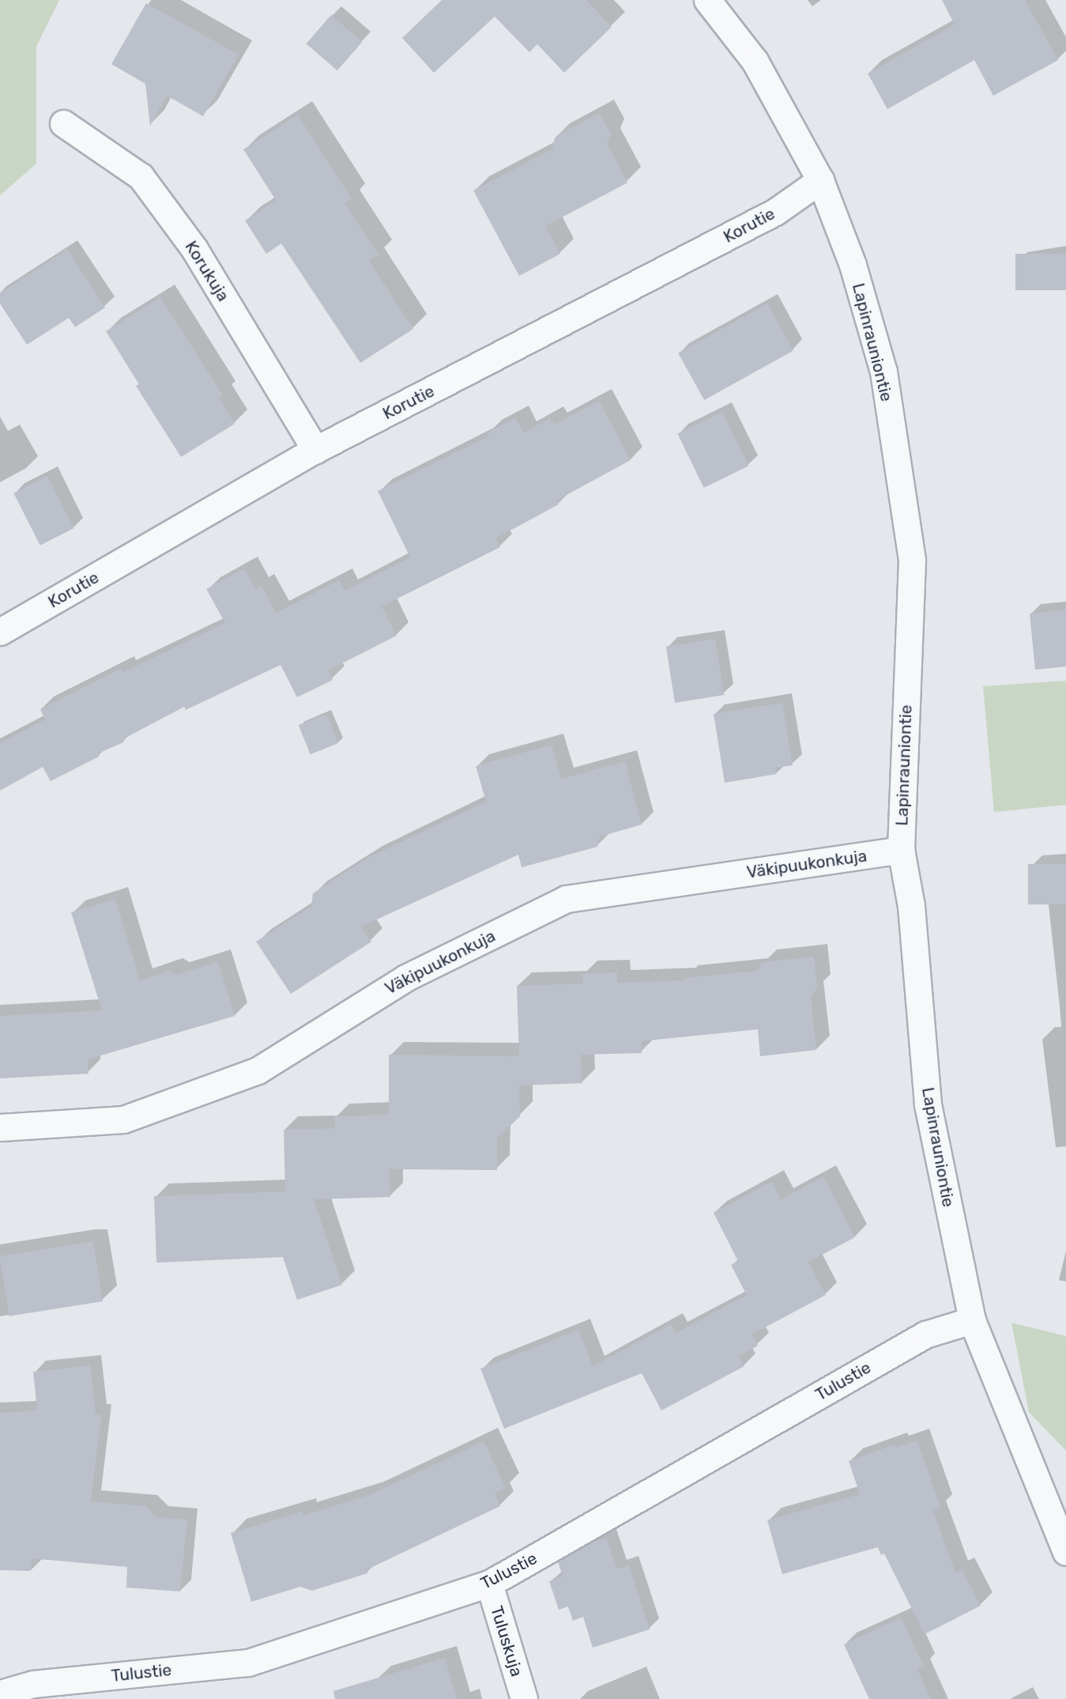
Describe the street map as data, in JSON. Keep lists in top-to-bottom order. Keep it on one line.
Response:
{"streets":{"street":["Korutie","Korukuja","Lapinrauniontie","Väkipuukonkuja","Tulustie","Tuluskuja"]},"crossings":[["Korutie","Korukuja"],["Korutie","Lapinrauniontie"],["Lapinrauniontie","Väkipuukonkuja"],["Lapinrauniontie","Tulustie"],["Tulustie","Tuluskuja"]]}
